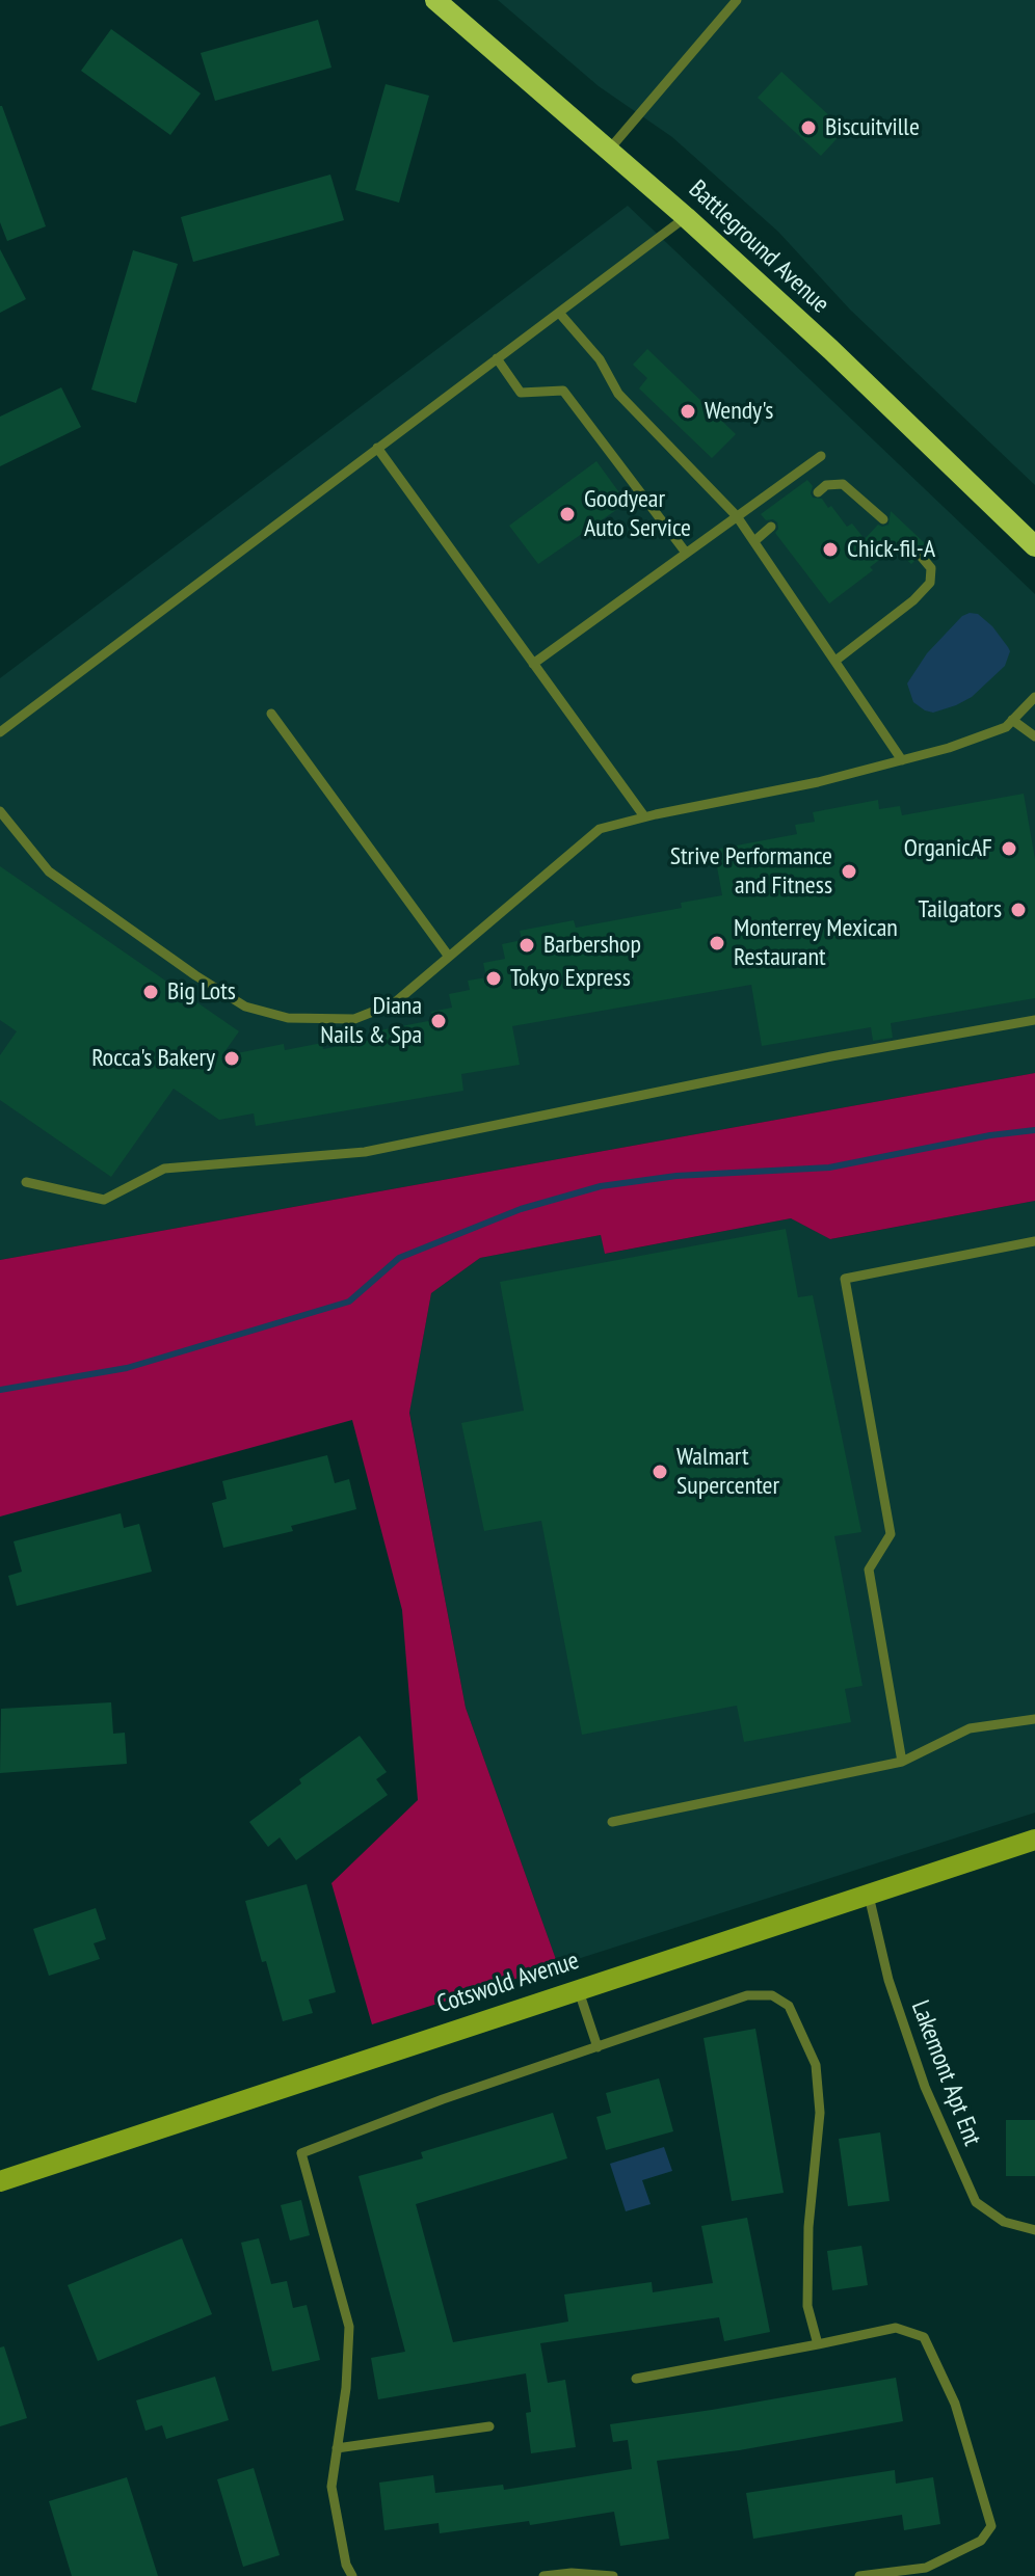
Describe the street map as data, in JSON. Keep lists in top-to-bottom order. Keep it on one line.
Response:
{"streets":{"main road":["Battleground Avenue"],"street":["Cotswold Avenue"],"lane":["Lakemont Apt Ent"]},"crossings":[["Cotswold Avenue","Lakemont Apt Ent"]],"places":["Biscuitville","Wendy's","Goodyear Auto Service","Chick-fil-A","OrganicAF","Strive Performance and Fitness","Tailgators","Monterrey Mexican Restaurant","Barbershop","Tokyo Express","Big Lots","Diana Nails & Spa","Rocca's Bakery","Walmart Supercenter"]}
